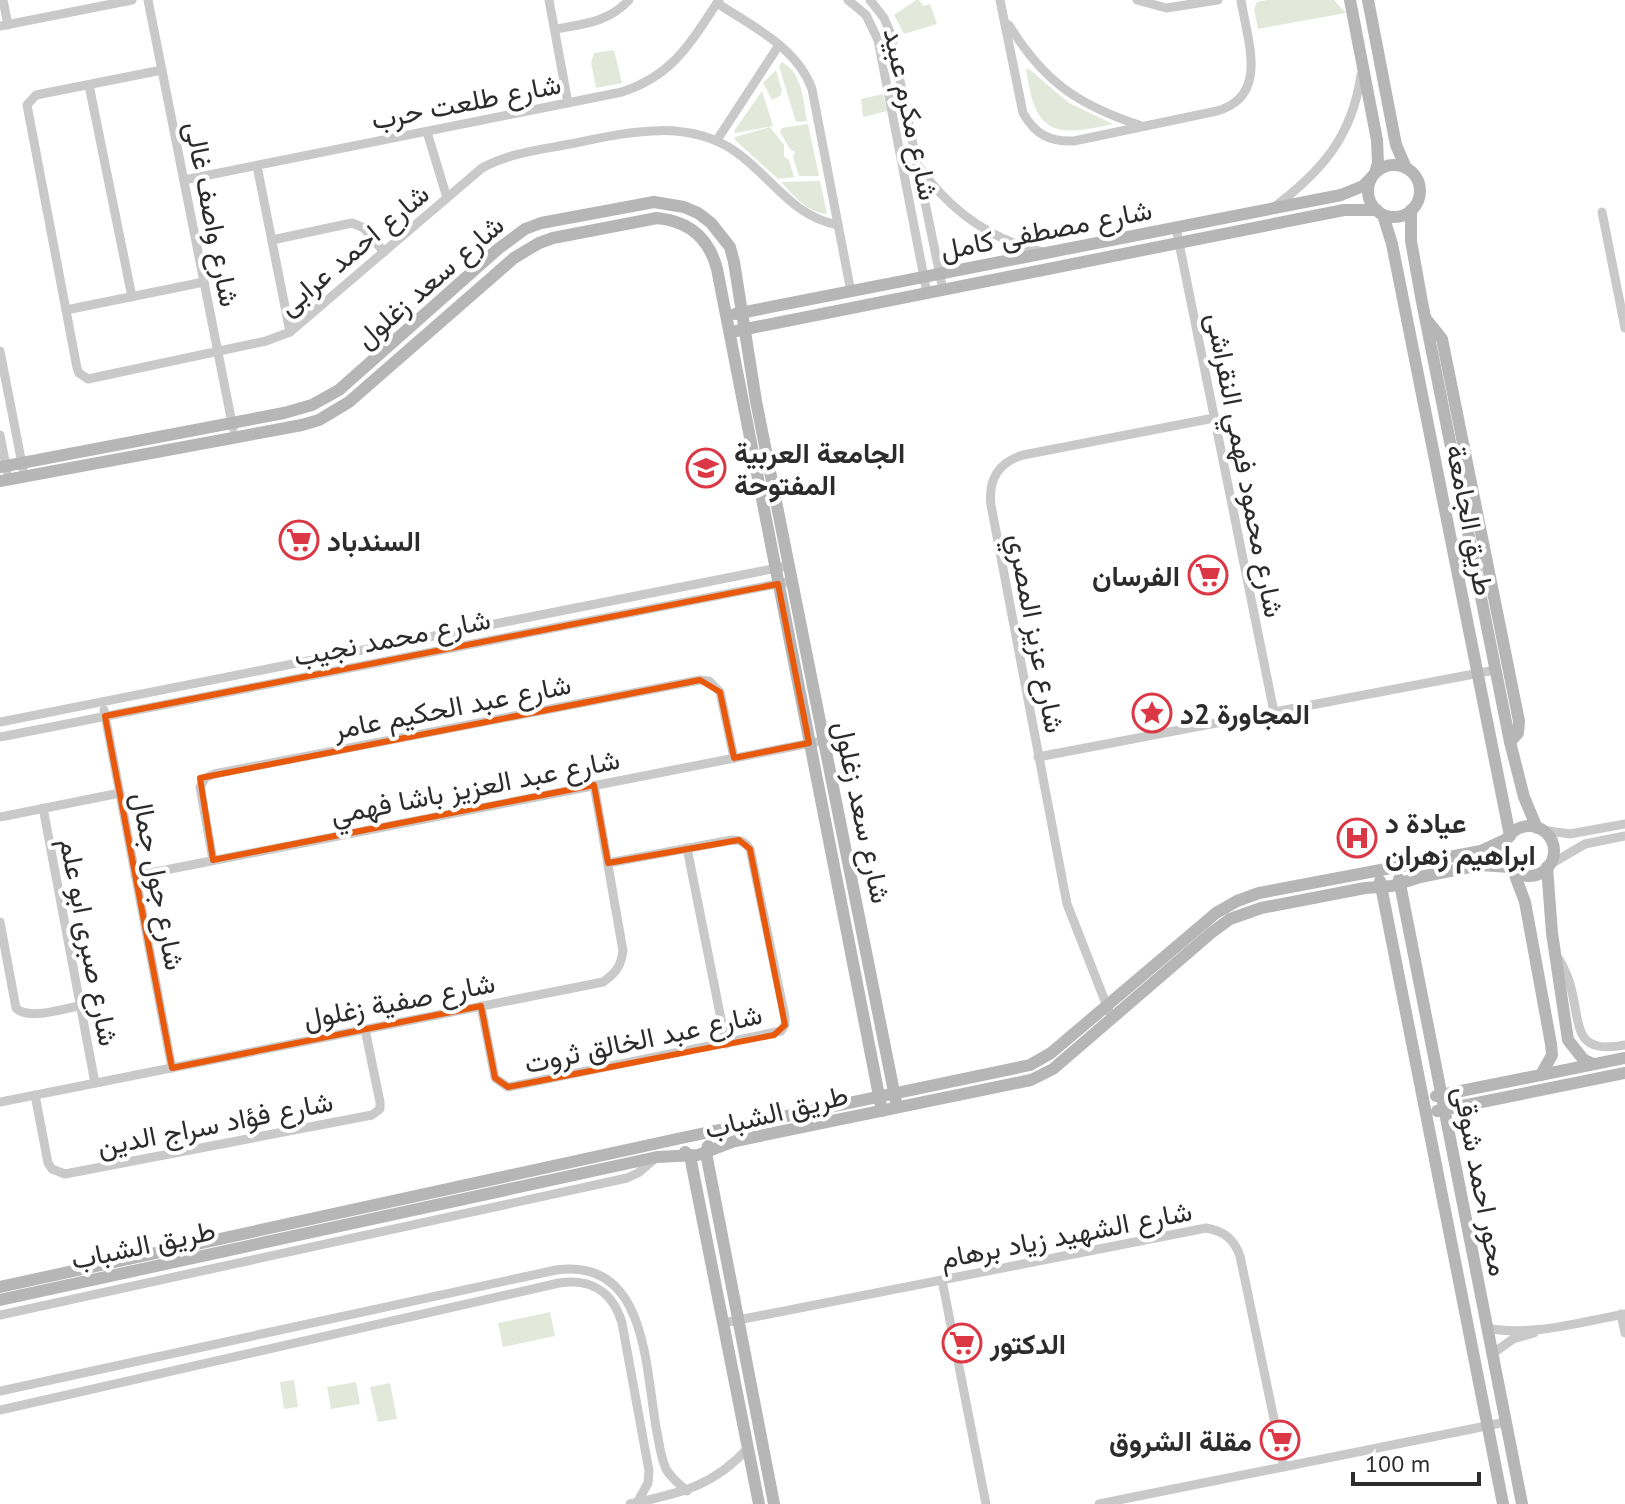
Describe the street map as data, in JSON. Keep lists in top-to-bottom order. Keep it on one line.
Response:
{"streets":{"street":["شارع طلعت حرب","شارع مكرم عبيد","شارع واصف غالى","شارع مصطفى كامل","شارع احمد عرابى","شارع سعد زغلول","شارع محمود فهمي النقراشى","طريق الجامعة","شارع عزيز المصري","شارع محمد نجيب","شارع عبد الحكيم عامر","شارع عبد العزيز باشا فهمي","شارع جول جمال","شارع صبرى ابو علم","شارع صفية زغلول","شارع عبد الخالق ثروت","طريق الشباب","شارع فؤاد سراج الدين","محور احمد شوقى","شارع الشهيد زياد برهام"]},"crossings":[["شارع طلعت حرب","شارع واصف غالى"],["شارع مكرم عبيد","شارع مصطفى كامل"],["شارع واصف غالى","شارع احمد عرابى"],["شارع واصف غالى","شارع سعد زغلول"],["شارع مصطفى كامل","شارع سعد زغلول"],["شارع مصطفى كامل","شارع محمود فهمي النقراشى"],["شارع مصطفى كامل","طريق الجامعة"],["شارع سعد زغلول","شارع محمد نجيب"],["شارع سعد زغلول","شارع عبد العزيز باشا فهمي"],["شارع سعد زغلول","طريق الشباب"],["شارع محمود فهمي النقراشى","شارع عزيز المصري"],["طريق الجامعة","طريق الشباب"],["شارع عزيز المصري","طريق الشباب"],["شارع محمد نجيب","شارع جول جمال"],["شارع عبد الحكيم عامر","شارع عبد العزيز باشا فهمي"],["شارع عبد العزيز باشا فهمي","شارع جول جمال"],["شارع عبد العزيز باشا فهمي","شارع صفية زغلول"],["شارع جول جمال","شارع صفية زغلول"],["شارع صبرى ابو علم","شارع صفية زغلول"],["شارع صفية زغلول","شارع عبد الخالق ثروت"],["شارع صفية زغلول","شارع فؤاد سراج الدين"],["طريق الشباب","محور احمد شوقى"]],"places":{"school or university":["الجامعة العربية المفتوحة"],"supermarket":["السندباد","الفرسان","الدكتور","مقلة الشروق"],"place":["المجاورة 2د"],"hospital":["عيادة د ابراهيم زهران"]},"scale_bar":"100 m"}
